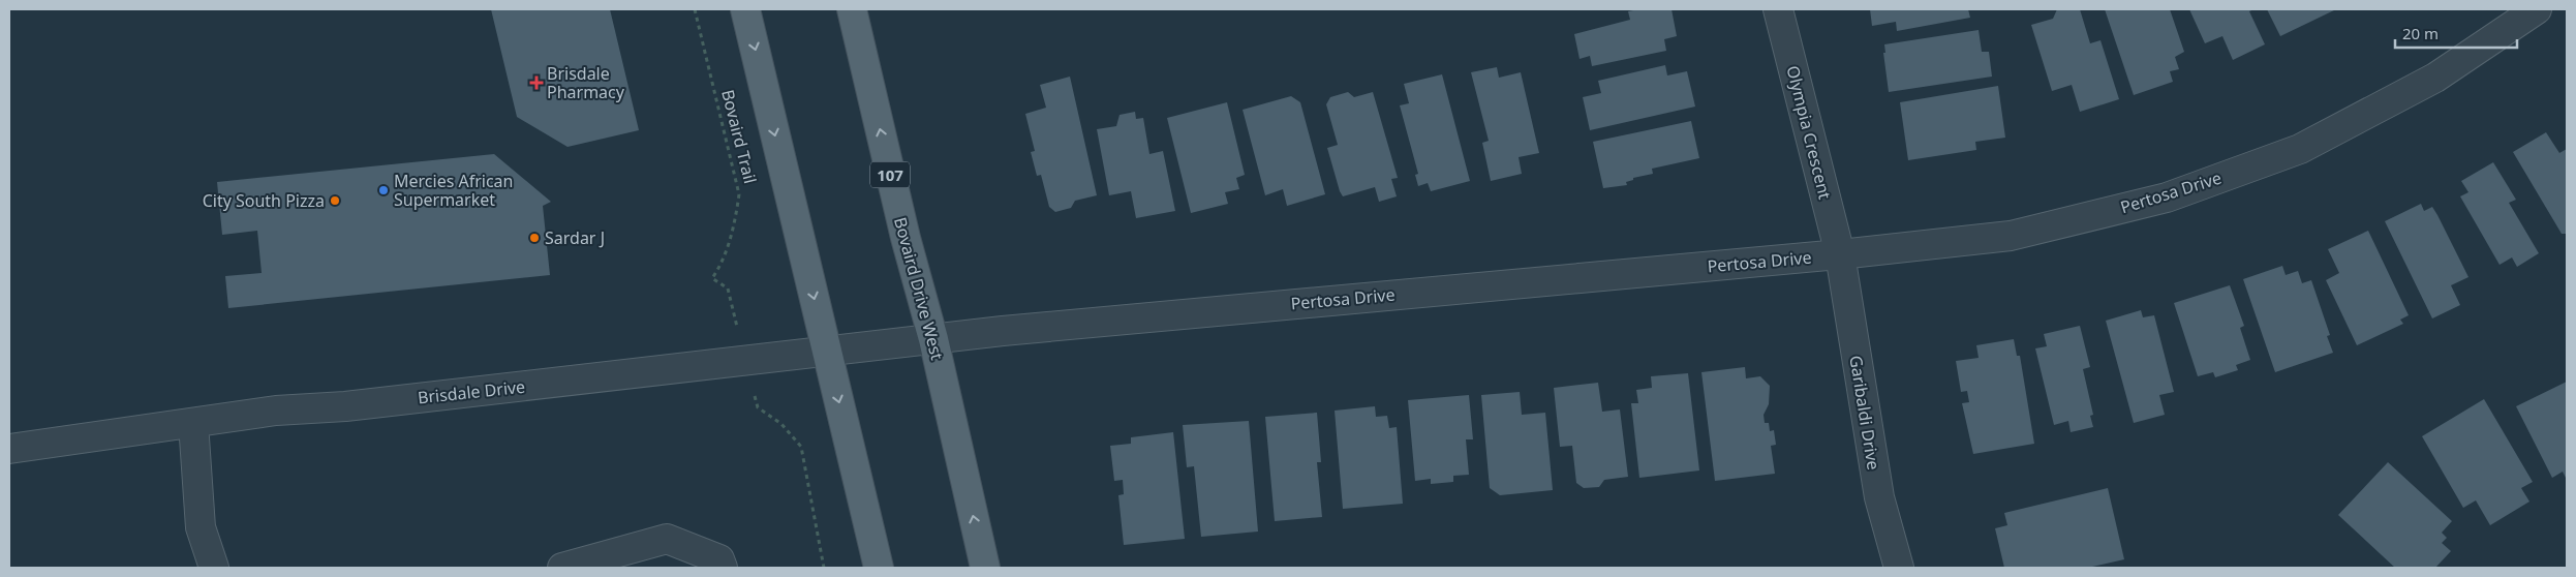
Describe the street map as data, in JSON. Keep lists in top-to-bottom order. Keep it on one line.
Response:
{"streets":{"main road":["107","Bovaird Drive West"],"street":["Olympia Crescent","Pertosa Drive","Brisdale Drive","Garibaldi Drive"],"path":["Bovaird Trail"]},"crossings":[["Olympia Crescent","Pertosa Drive"],["Olympia Crescent","Garibaldi Drive"],["Pertosa Drive","Bovaird Drive West"],["Pertosa Drive","Brisdale Drive"],["Pertosa Drive","Garibaldi Drive"],["Bovaird Drive West","Brisdale Drive"]],"places":{"health":["Brisdale Pharmacy"],"other":["Mercies African Supermarket","City South Pizza","Sardar J"]},"scale_bar":"20 m"}
